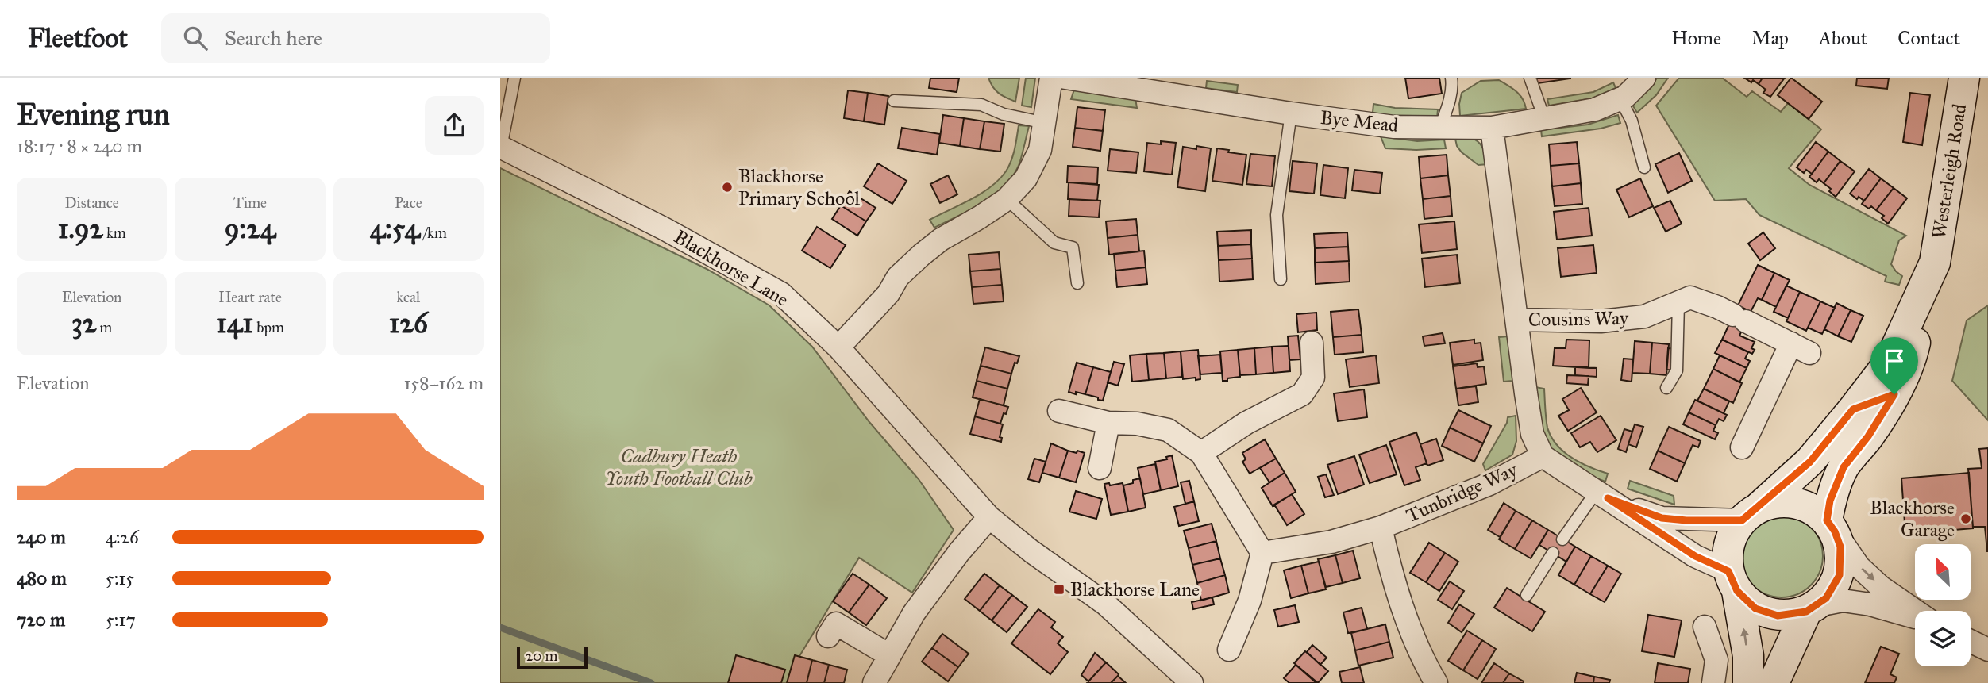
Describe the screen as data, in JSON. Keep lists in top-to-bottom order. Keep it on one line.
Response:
{"streets":{"street":["Bye Mead","Westerleigh Road","Blackhorse Lane","Cousins Way","Tunbridge Way"]},"crossings":[["Bye Mead","Cousins Way"],["Cousins Way","Tunbridge Way"]],"parks":["Cadbury Heath Youth Football Club"],"places":{"other":["Blackhorse Primary School","Blackhorse Garage"],"transit":["Blackhorse Lane"]},"scale_bar":"20 m","north":"top left","page":{"header":"Fleetfoot","search":"Search here","nav":["Home","Map","About","Contact"],"heading":["Evening run","18:17 · 8 × 240 m"],"stats":[["Distance","1.92 km"],["Time","9:24"],["Pace","4:54 /km"],["Elevation","32 m"],["Heart rate","141 bpm"],["kcal","126"]],"chart":["Elevation","158–162 m"],"list":[{"name":"240 m","note":"4:26"},{"name":"480 m","note":"5:15"},{"name":"720 m","note":"5:17"}],"scale":"20 m"}}
